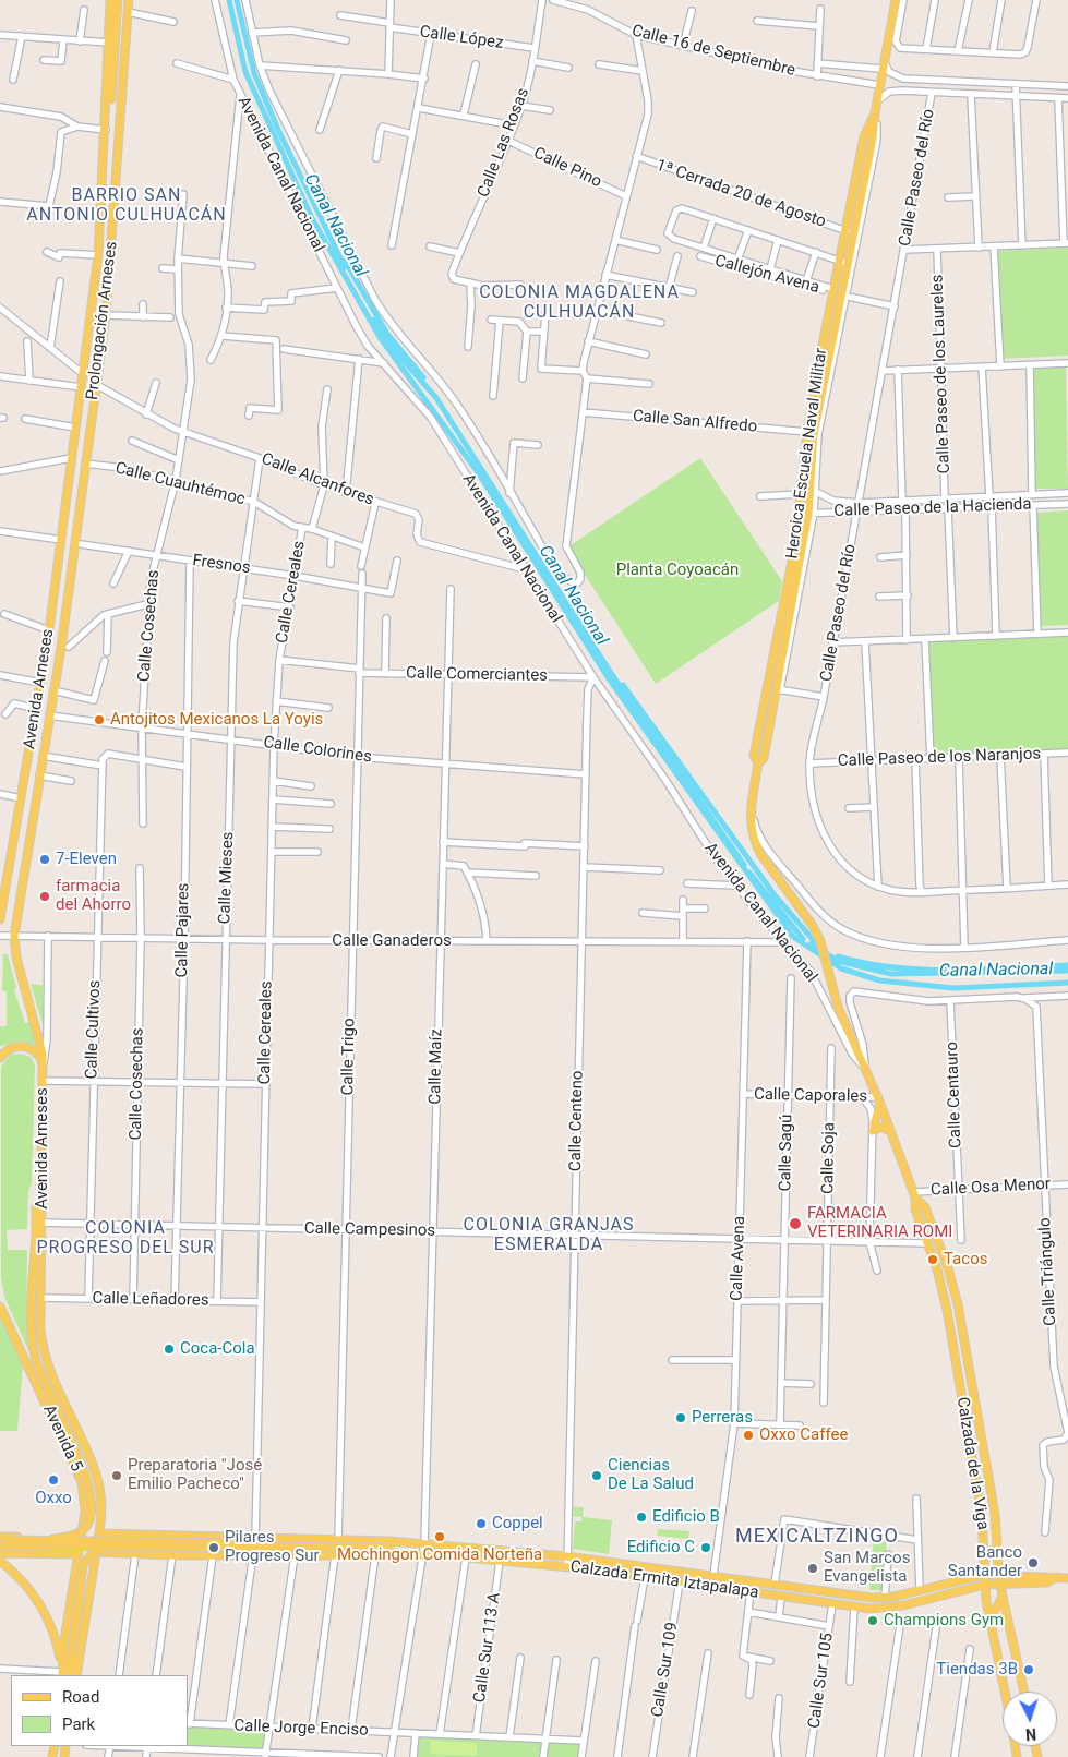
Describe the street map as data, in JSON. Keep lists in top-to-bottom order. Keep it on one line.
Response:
{"streets":{"main road":["Prolongación Arneses","Heroica Escuela Naval Militar","Avenida Arneses","Avenida 5","Calzada de la Viga","Calzada Ermita Iztapalapa"],"street":["Calle López","Calle 16 de Septiembre","Calle Las Rosas","Calle Pino","Avenida Canal Nacional","Calle Paseo del Río","1ª Cerrada 20 de Agosto","Callejón Avena","Calle Paseo de los Laureles","Calle San Alfredo","Calle Alcanfores","Calle Cuauhtémoc","Calle Paseo de la Hacienda","Fresnos","Calle Cereales","Calle Cosechas","Calle Comerciantes","Calle Colorines","Calle Paseo de los Naranjos","Calle Mieses","Calle Pajares","Calle Ganaderos","Calle Cultivos","Calle Trigo","Calle Maíz","Calle Centauro","Calle Caporales","Calle Centeno","Calle Sagú","Calle Soja","Calle Osa Menor","Calle Campesinos","Calle Avena","Calle Triángulo","Calle Leñadores","Calle Sur 113 A","Calle Sur 109","Calle Sur 105","Calle Jorge Enciso"]},"crossings":[["Calle López","Calle Las Rosas"],["Calle 16 de Septiembre","Heroica Escuela Naval Militar"],["Calle Las Rosas","Calle Pino"],["Avenida Canal Nacional","Calle Alcanfores"],["Avenida Canal Nacional","Calle Comerciantes"],["Avenida Canal Nacional","Calle Ganaderos"],["Avenida Canal Nacional","Calle Centeno"],["Avenida Canal Nacional","Calzada de la Viga"],["Calle Paseo del Río","Calle Paseo de la Hacienda"],["Calle Paseo del Río","Calle Paseo de los Naranjos"],["1ª Cerrada 20 de Agosto","Heroica Escuela Naval Militar"],["Callejón Avena","Heroica Escuela Naval Militar"],["Prolongación Arneses","Calle Alcanfores"],["Prolongación Arneses","Calle Cuauhtémoc"],["Prolongación Arneses","Fresnos"],["Prolongación Arneses","Avenida Arneses"],["Calle Paseo de los Laureles","Calle Paseo de la Hacienda"],["Calle San Alfredo","Heroica Escuela Naval Militar"],["Heroica Escuela Naval Militar","Calle Paseo de la Hacienda"],["Heroica Escuela Naval Militar","Calzada de la Viga"],["Calle Alcanfores","Calle Cereales"],["Calle Alcanfores","Calle Cosechas"],["Calle Alcanfores","Calle Mieses"],["Calle Cuauhtémoc","Calle Cereales"],["Calle Cuauhtémoc","Calle Cosechas"],["Calle Cuauhtémoc","Calle Mieses"],["Fresnos","Calle Cereales"],["Fresnos","Calle Cosechas"],["Fresnos","Avenida Arneses"],["Fresnos","Calle Mieses"],["Fresnos","Calle Pajares"],["Fresnos","Calle Trigo"],["Calle Cereales","Calle Comerciantes"],["Calle Cereales","Calle Colorines"],["Calle Cereales","Calle Ganaderos"],["Calle Cereales","Calle Campesinos"],["Calle Cereales","Calle Leñadores"],["Calle Cereales","Calzada Ermita Iztapalapa"],["Calle Cosechas","Calle Colorines"],["Calle Cosechas","Calle Ganaderos"],["Calle Cosechas","Calle Campesinos"],["Calle Cosechas","Calle Leñadores"],["Calle Comerciantes","Calle Trigo"],["Calle Comerciantes","Calle Maíz"],["Calle Comerciantes","Calle Centeno"],["Avenida Arneses","Calle Colorines"],["Avenida Arneses","Calle Ganaderos"],["Avenida Arneses","Calle Campesinos"],["Avenida Arneses","Calle Leñadores"],["Avenida Arneses","Avenida 5"],["Calle Colorines","Calle Mieses"],["Calle Colorines","Calle Pajares"],["Calle Colorines","Calle Trigo"],["Calle Colorines","Calle Maíz"],["Calle Colorines","Calle Centeno"],["Calle Mieses","Calle Ganaderos"],["Calle Mieses","Calle Campesinos"],["Calle Mieses","Calle Leñadores"],["Calle Pajares","Calle Ganaderos"],["Calle Pajares","Calle Campesinos"],["Calle Pajares","Calle Leñadores"],["Calle Ganaderos","Calle Cultivos"],["Calle Ganaderos","Calle Trigo"],["Calle Ganaderos","Calle Maíz"],["Calle Ganaderos","Calle Centeno"],["Calle Ganaderos","Calle Avena"],["Calle Cultivos","Calle Campesinos"],["Calle Cultivos","Calle Leñadores"],["Calle Trigo","Calle Campesinos"],["Calle Trigo","Calzada Ermita Iztapalapa"],["Calle Maíz","Calle Campesinos"],["Calle Maíz","Calzada Ermita Iztapalapa"],["Calle Maíz","Calle Jorge Enciso"],["Calle Centauro","Calle Osa Menor"],["Calle Caporales","Calle Sagú"],["Calle Caporales","Calle Soja"],["Calle Caporales","Calle Avena"],["Calle Caporales","Calzada de la Viga"],["Calle Centeno","Calle Campesinos"],["Calle Centeno","Calzada Ermita Iztapalapa"],["Calle Sagú","Calle Campesinos"],["Calle Soja","Calle Campesinos"],["Calle Osa Menor","Calle Triángulo"],["Calle Osa Menor","Calzada de la Viga"],["Calle Campesinos","Calle Avena"],["Calle Campesinos","Calzada de la Viga"],["Calle Avena","Calzada Ermita Iztapalapa"],["Calle Leñadores","Avenida 5"],["Avenida 5","Calzada Ermita Iztapalapa"],["Calzada de la Viga","Calzada Ermita Iztapalapa"],["Calzada Ermita Iztapalapa","Calle Sur 113 A"],["Calzada Ermita Iztapalapa","Calle Sur 109"],["Calzada Ermita Iztapalapa","Calle Sur 105"],["Calle Sur 113 A","Calle Jorge Enciso"]],"districts":["BARRIO SAN ANTONIO CULHUACÁN","COLONIA MAGDALENA CULHUACÁN","COLONIA GRANJAS ESMERALDA","COLONIA PROGRESO DEL SUR","MEXICALTZINGO"],"water":["Canal Nacional"],"parks":["Planta Coyoacán"],"places":["Antojitos Mexicanos La Yoyis","7-Eleven","farmacia del Ahorro","FARMACIA VETERINARIA ROMI","Tacos","Coca-Cola","Perreras","Oxxo Caffee","Preparatoria \"José Emilio Pacheco\"","Ciencias De La Salud","Oxxo","Edificio B","Coppel","Mochingon Comida Norteña","Pilares Progreso Sur","Edificio C","Banco Santander","San Marcos Evangelista","Champions Gym","Tiendas 3B"],"legend":["Road","Park"],"north":"bottom"}
